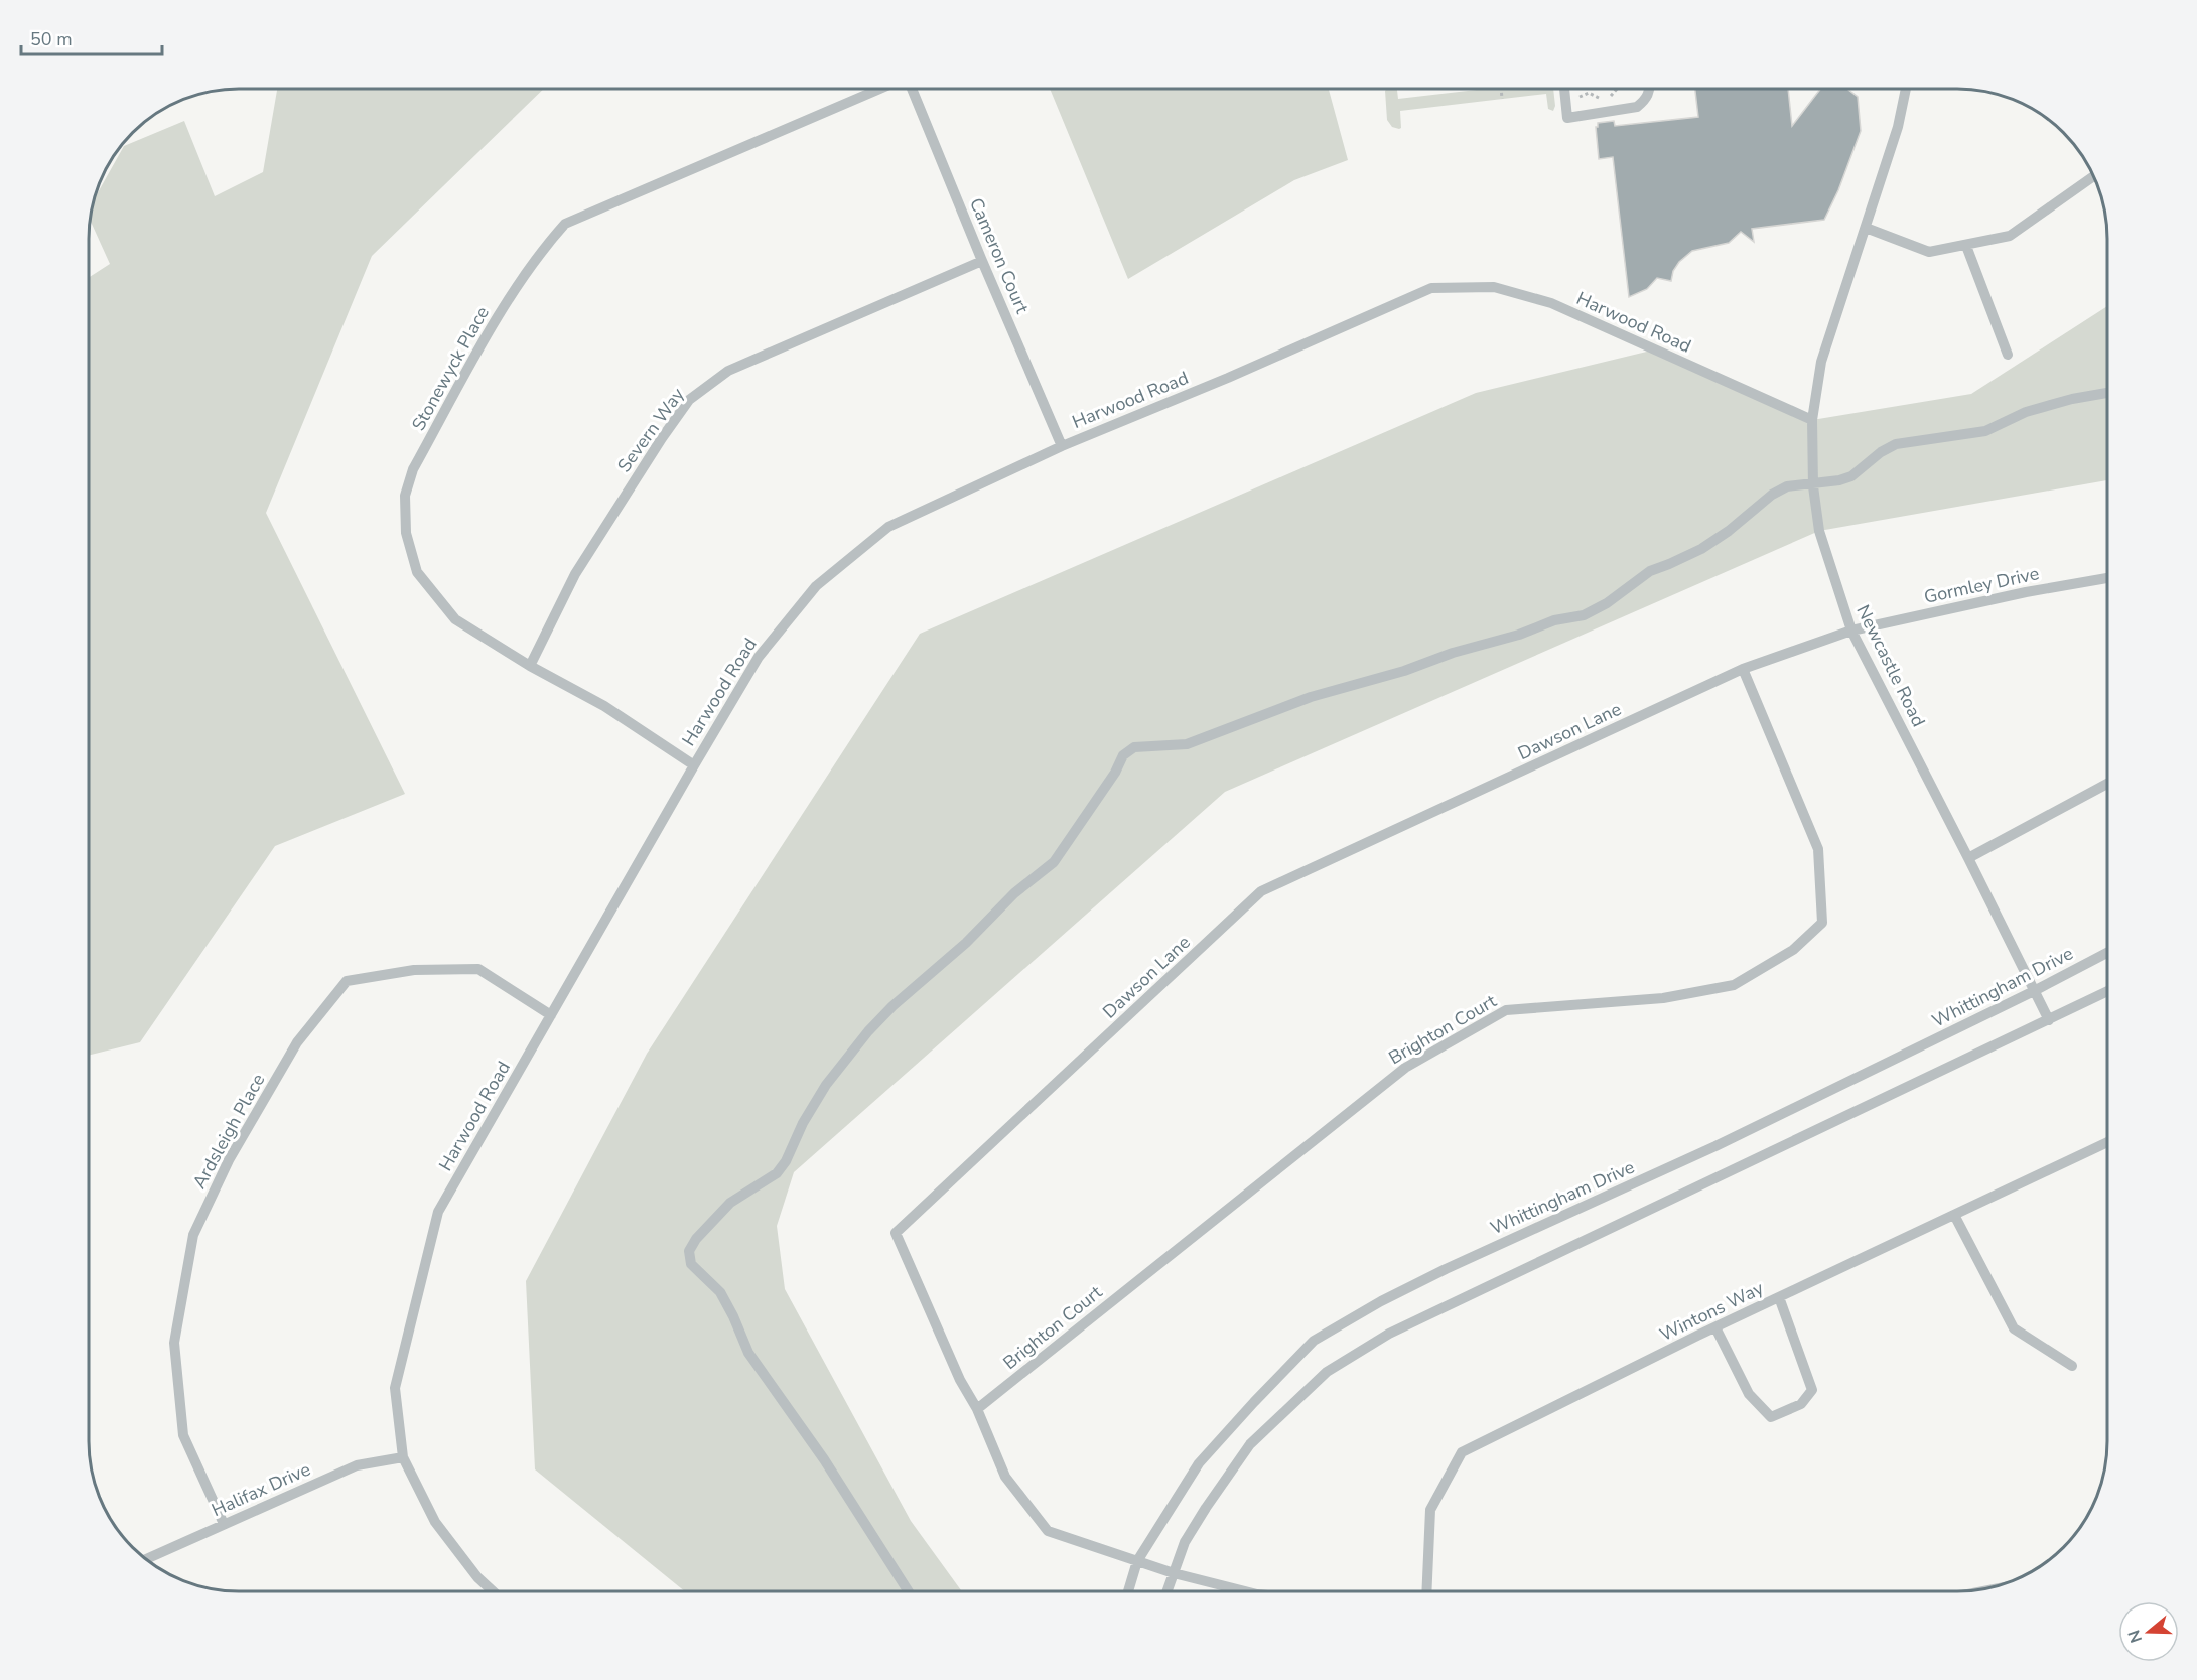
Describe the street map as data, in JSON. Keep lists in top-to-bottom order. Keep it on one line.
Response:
{"streets":{"street":["Cameron Court","Harwood Road","Stonewyck Place","Severn Way","Gormley Drive","Newcastle Road","Dawson Lane","Whittingham Drive","Brighton Court","Ardsleigh Place","Wintons Way","Halifax Drive"]},"crossings":[["Cameron Court","Harwood Road"],["Cameron Court","Severn Way"],["Harwood Road","Stonewyck Place"],["Harwood Road","Newcastle Road"],["Harwood Road","Ardsleigh Place"],["Harwood Road","Halifax Drive"],["Stonewyck Place","Severn Way"],["Gormley Drive","Newcastle Road"],["Gormley Drive","Dawson Lane"],["Newcastle Road","Dawson Lane"],["Newcastle Road","Whittingham Drive"],["Dawson Lane","Whittingham Drive"],["Dawson Lane","Brighton Court"],["Ardsleigh Place","Halifax Drive"]],"scale_bar":"50 m","north":"left"}
